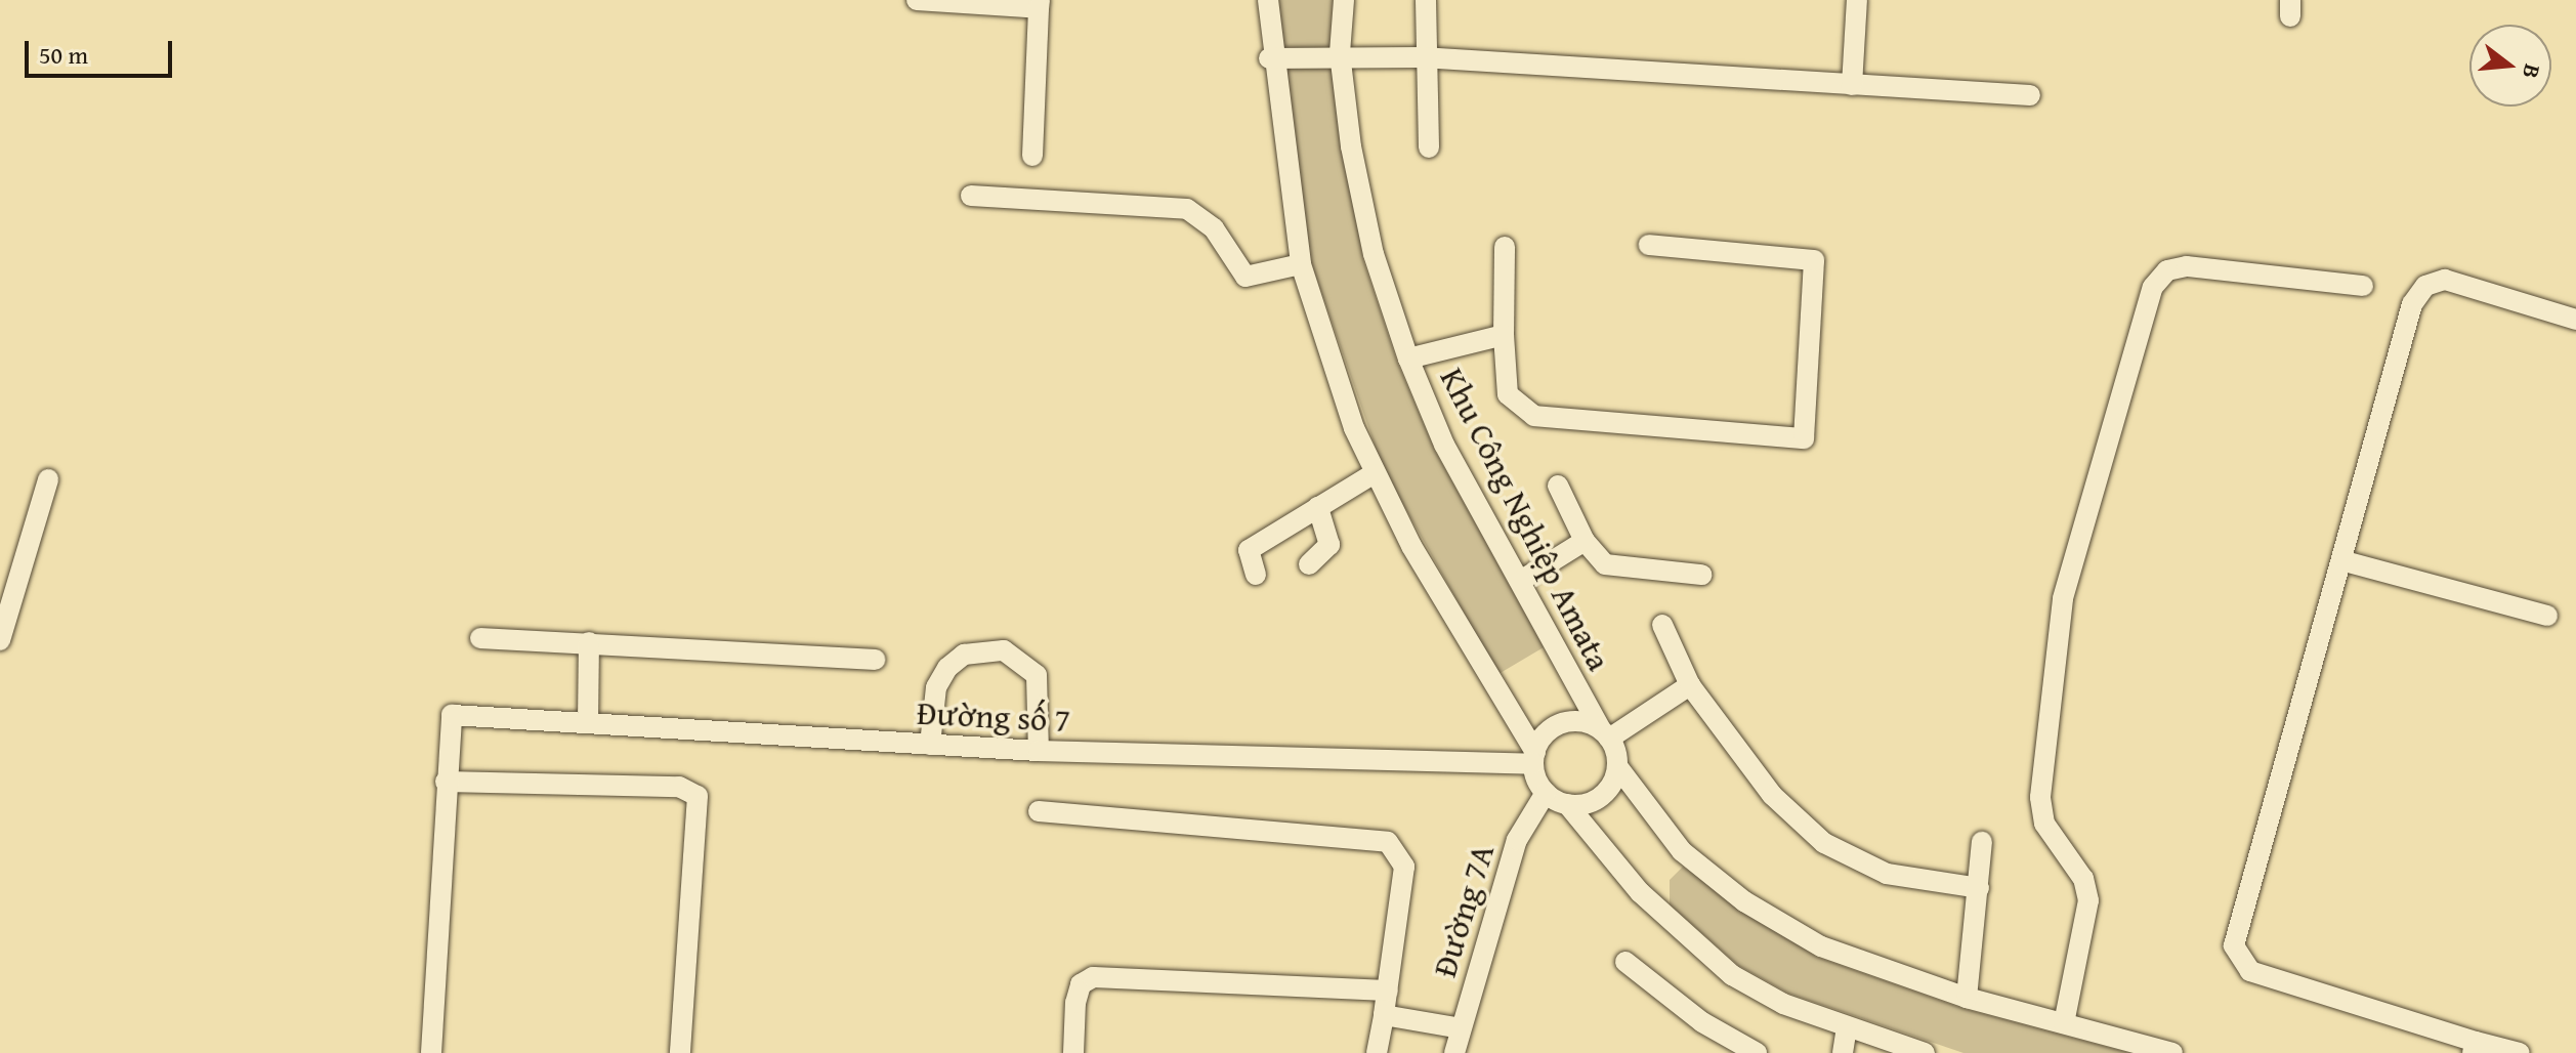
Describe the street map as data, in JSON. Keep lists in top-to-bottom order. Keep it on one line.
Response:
{"streets":{"street":["Khu Công Nghiệp Amata","Đường số 7","Đường 7A"]},"crossings":[["Khu Công Nghiệp Amata","Đường số 7"],["Khu Công Nghiệp Amata","Đường 7A"],["Đường số 7","Đường 7A"]],"scale_bar":"50 m","north":"right"}
